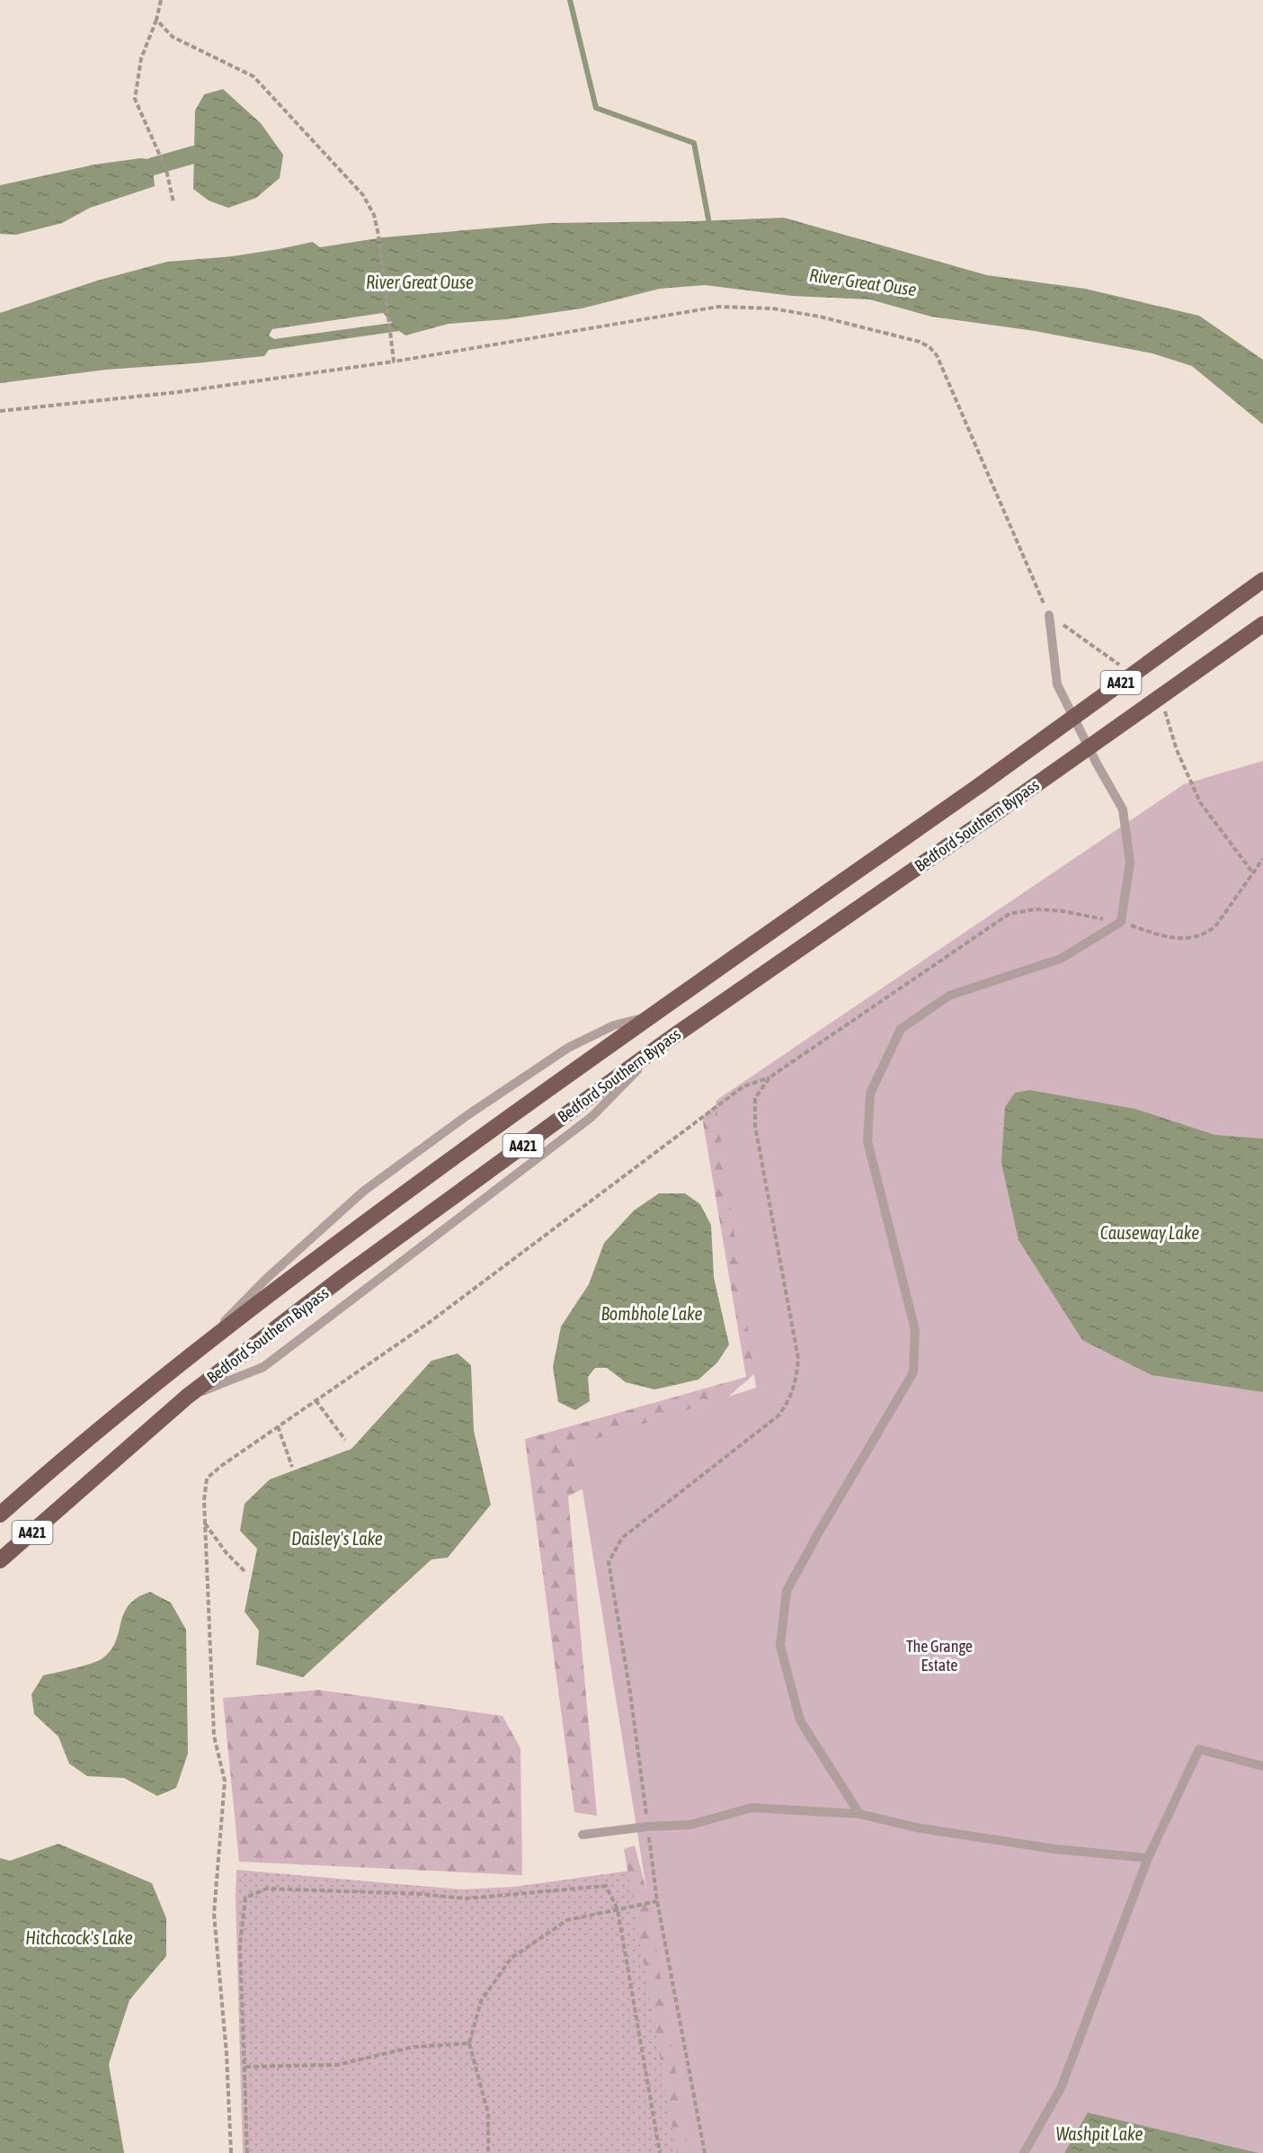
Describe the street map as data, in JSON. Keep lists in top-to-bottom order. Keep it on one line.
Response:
{"streets":{"highway":["A421","Bedford Southern Bypass"]},"water":["River Great Ouse","Causeway Lake","Bombhole Lake","Daisley's Lake","Hitchcock's Lake","Washpit Lake"],"parks":["The Grange Estate"]}
